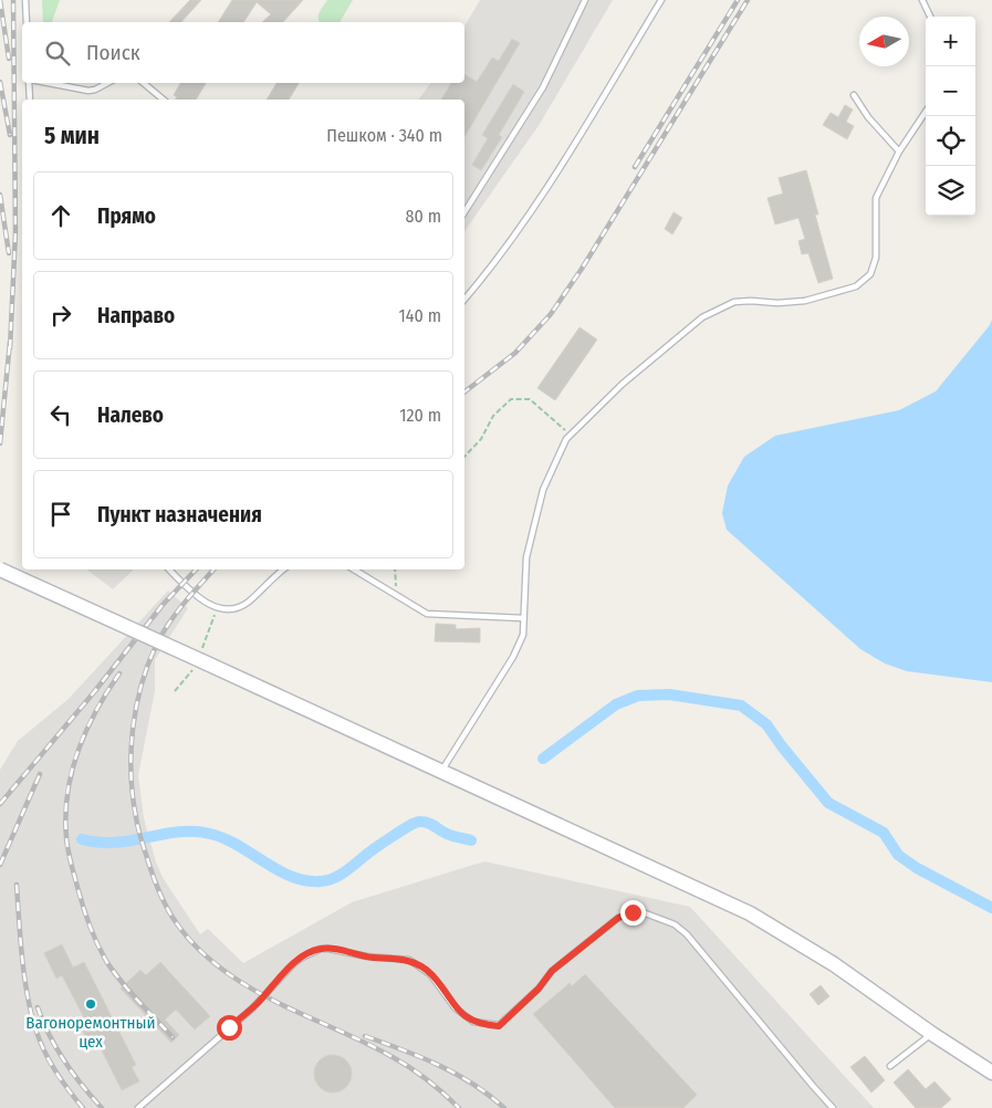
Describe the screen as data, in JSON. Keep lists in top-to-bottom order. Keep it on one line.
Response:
{"places":["Вагоноремонтный цех"],"north":"left","page":{"map_buttons":["+","−"],"search":"Поиск","heading":["5 мин","Пешком · 340 m"],"list":[["Прямо","80 m"],["Направо","140 m"],["Налево","120 m"],"Пункт назначения"]}}
